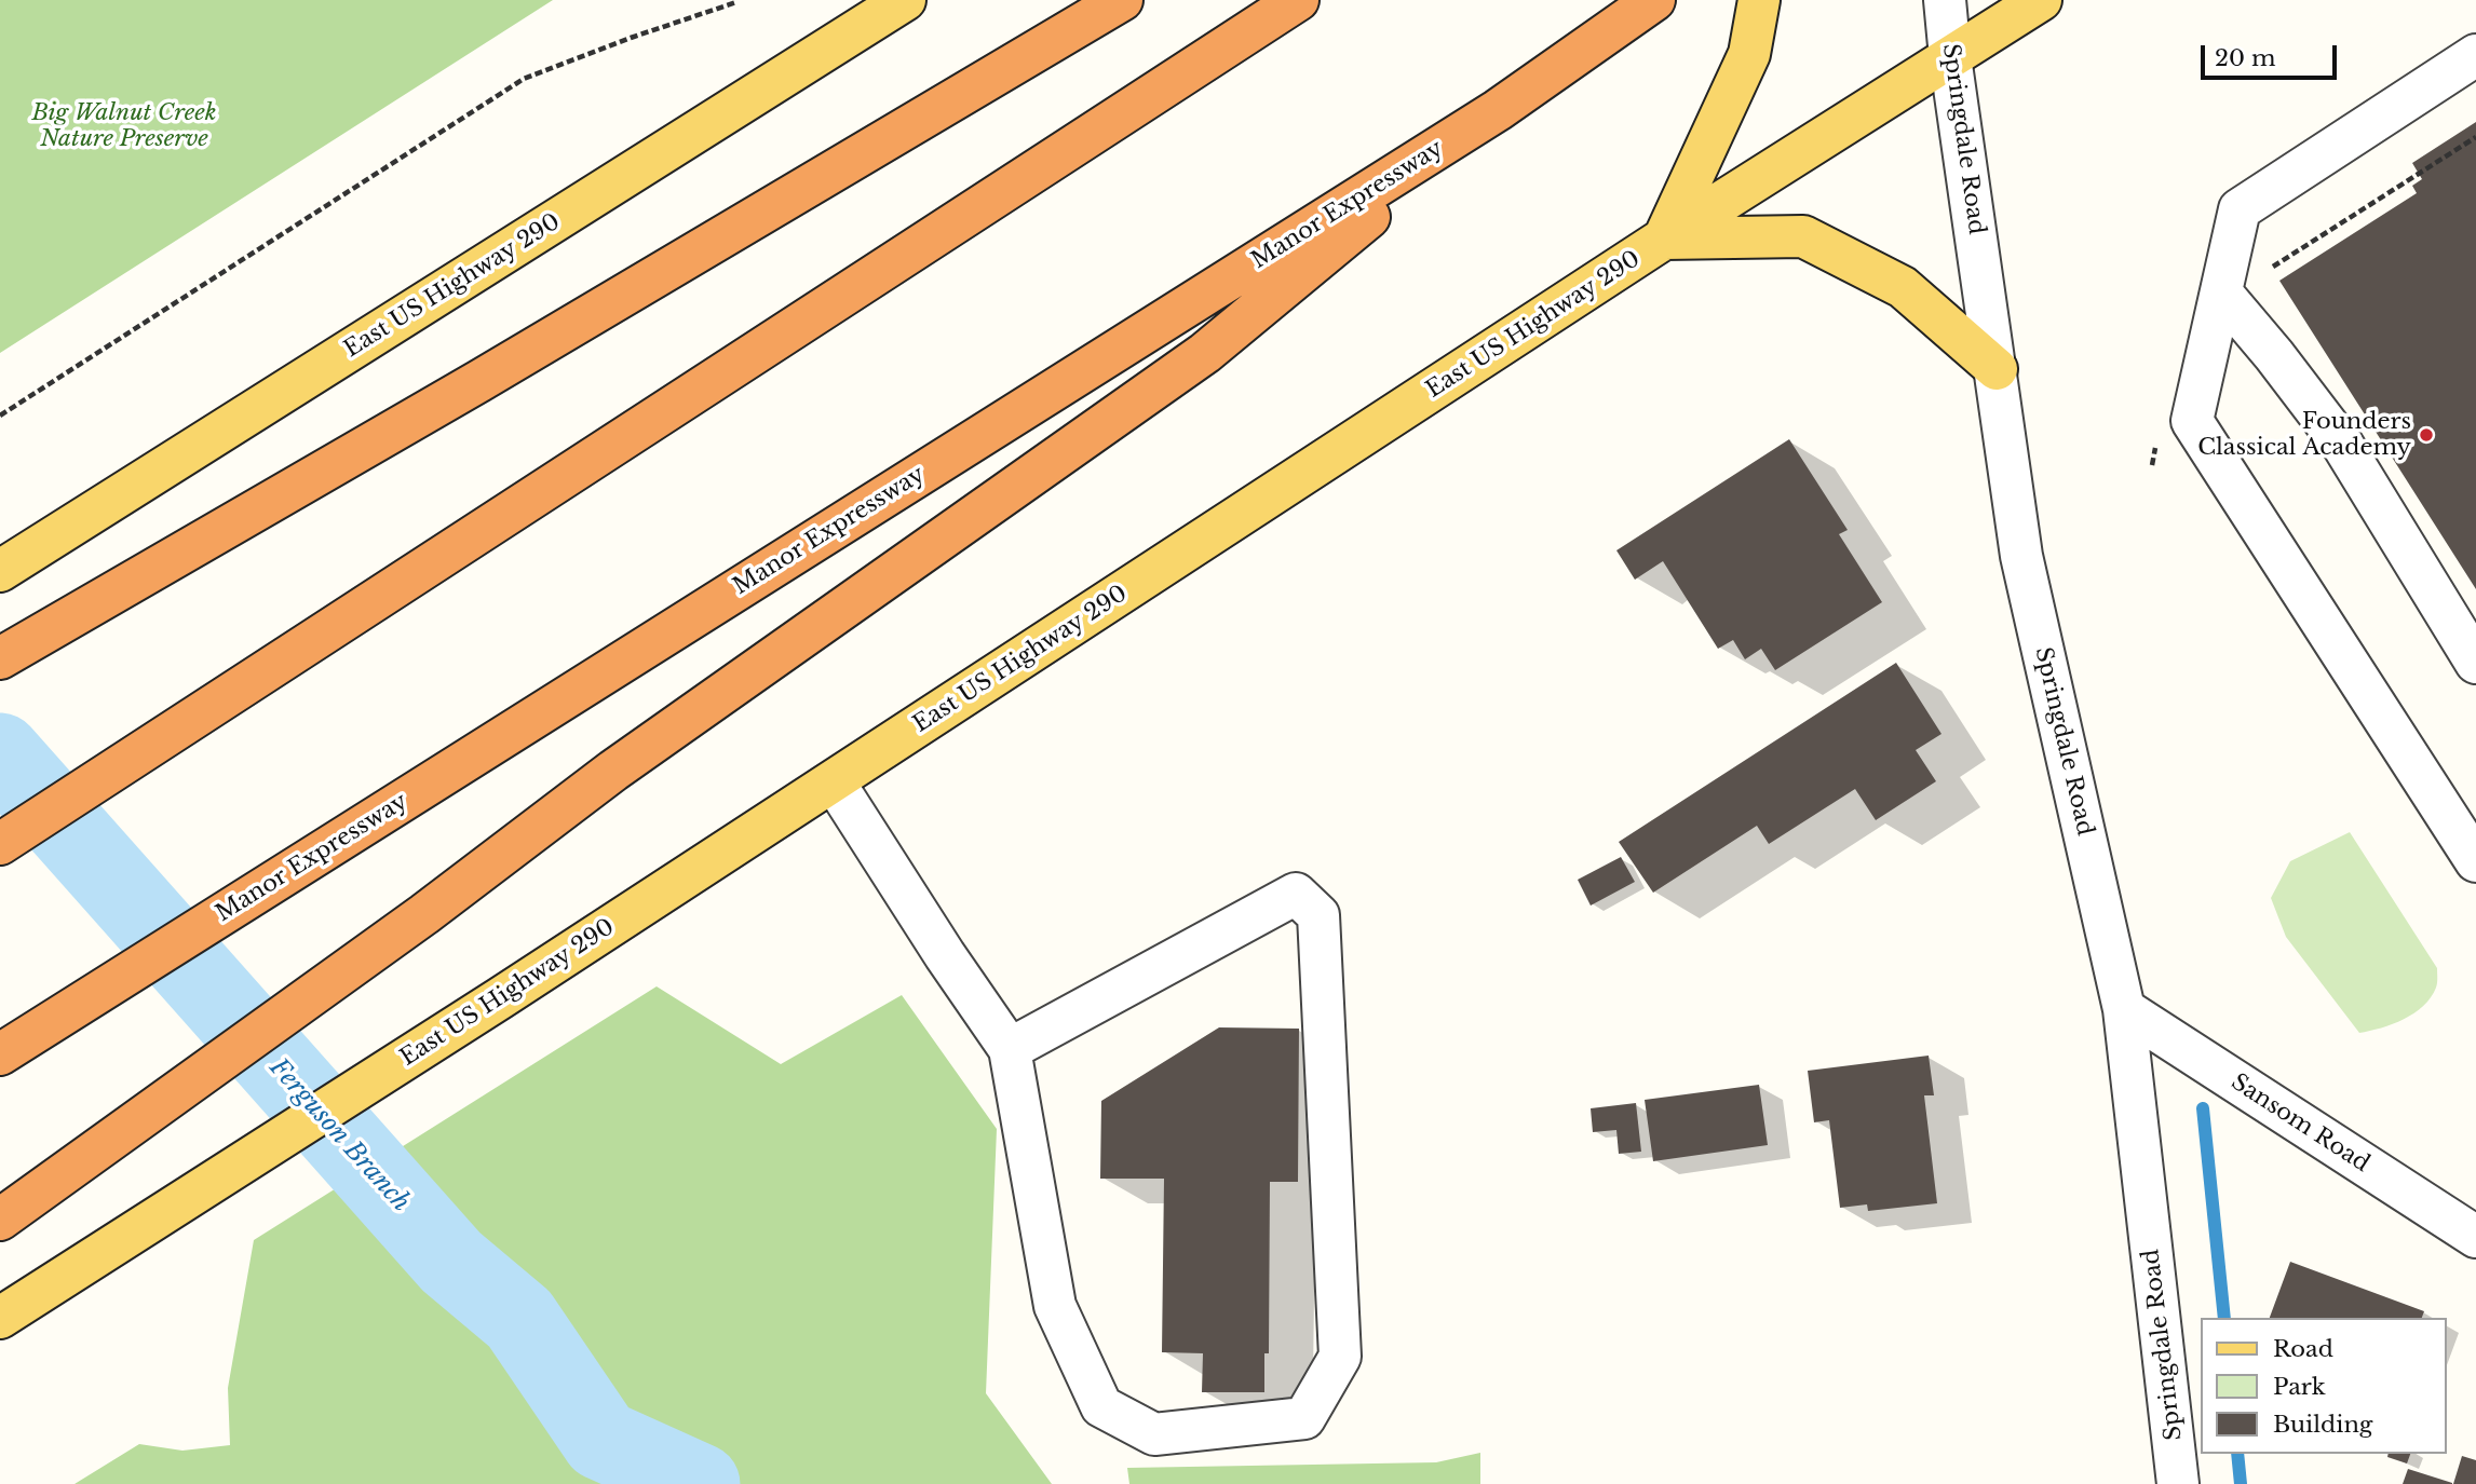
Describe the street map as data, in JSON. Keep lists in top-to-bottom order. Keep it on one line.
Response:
{"streets":{"highway":["Manor Expressway"],"main road":["East US Highway 290"],"street":["Springdale Road","Sansom Road"]},"crossings":[["Springdale Road","East US Highway 290"],["Springdale Road","Sansom Road"]],"water":["Ferguson Branch"],"parks":["Big Walnut Creek Nature Preserve"],"places":["Founders Classical Academy"],"legend":["Road","Park","Building"],"scale_bar":"20 m"}
